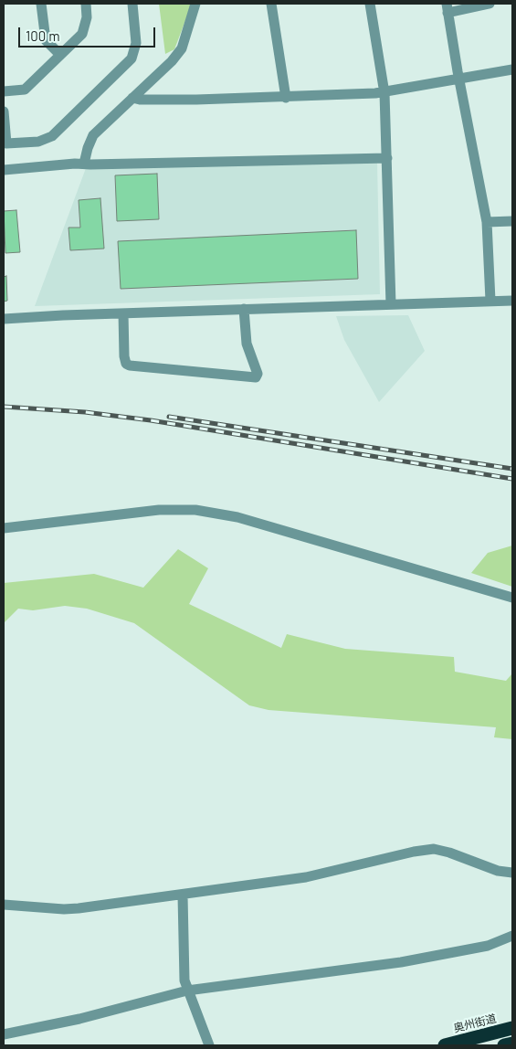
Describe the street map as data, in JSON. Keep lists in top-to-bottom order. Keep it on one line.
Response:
{"streets":{"highway":["奥州街道"]},"scale_bar":"100 m"}
